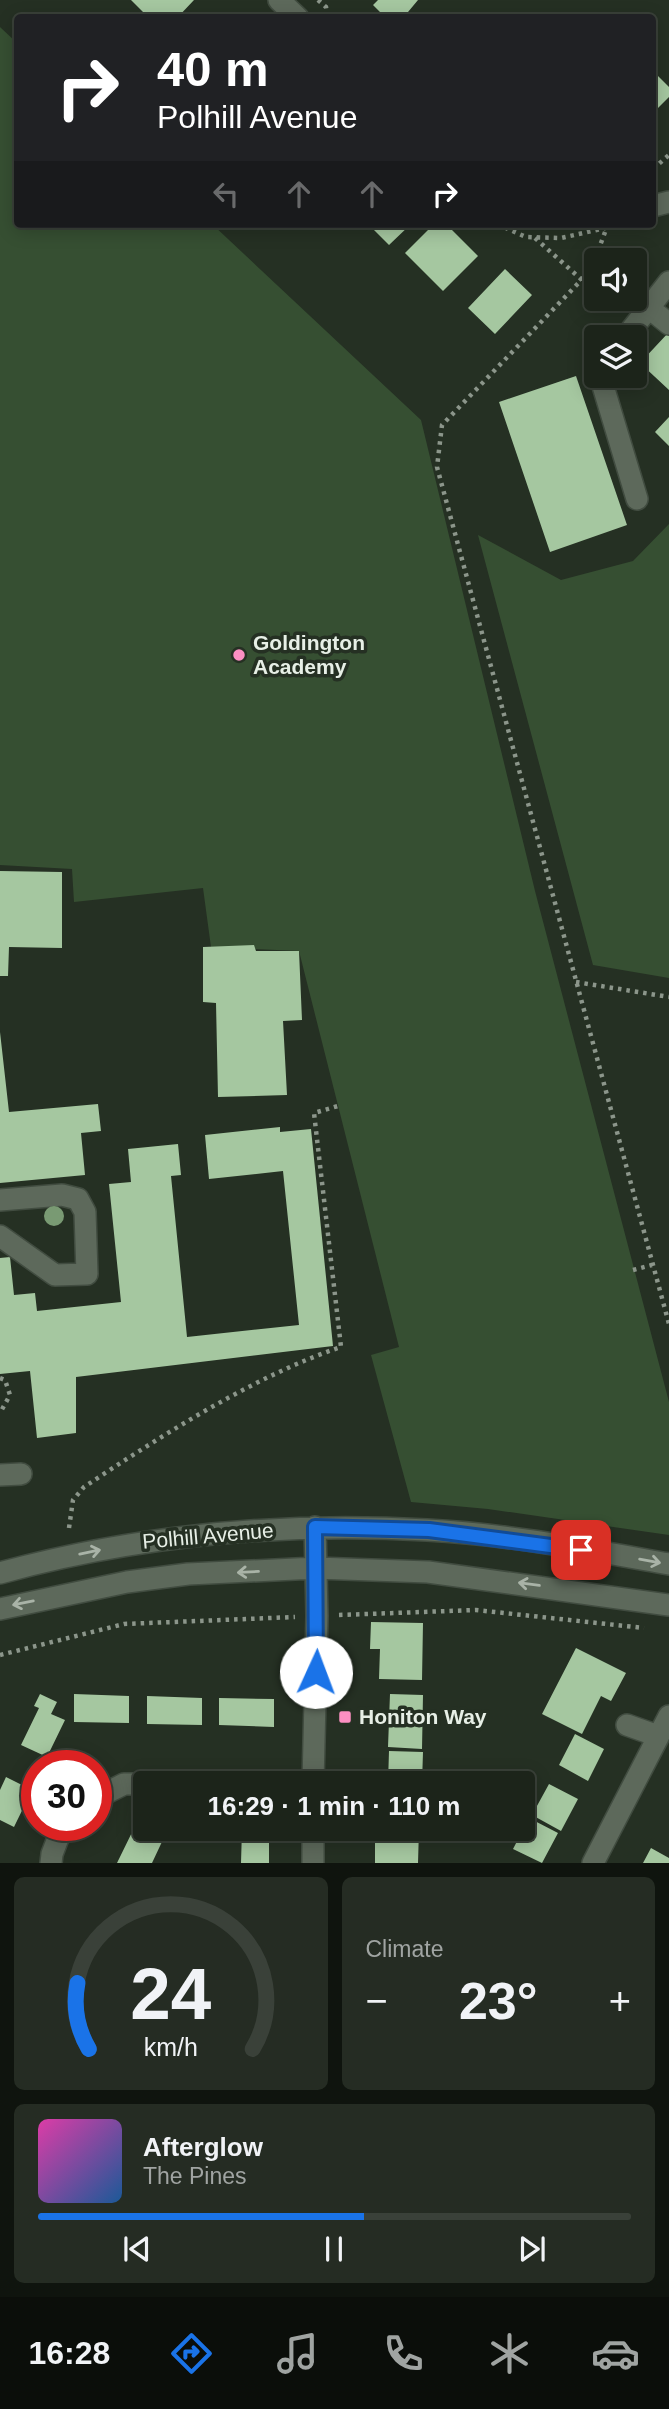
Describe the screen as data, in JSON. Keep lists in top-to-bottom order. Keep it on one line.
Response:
{"streets":{"street":["Polhill Avenue"]},"places":{"other":["Goldington Academy"],"transit":["Honiton Way"]},"page":{"turn":["40 m","Polhill Avenue"],"limit":"30","trip":"16:29 · 1 min · 110 m","tile":"Climate","heat":["−","23°","+"],"song":["Afterglow","The Pines"],"tabs":"16:28","gauge":["24","km/h"]}}
